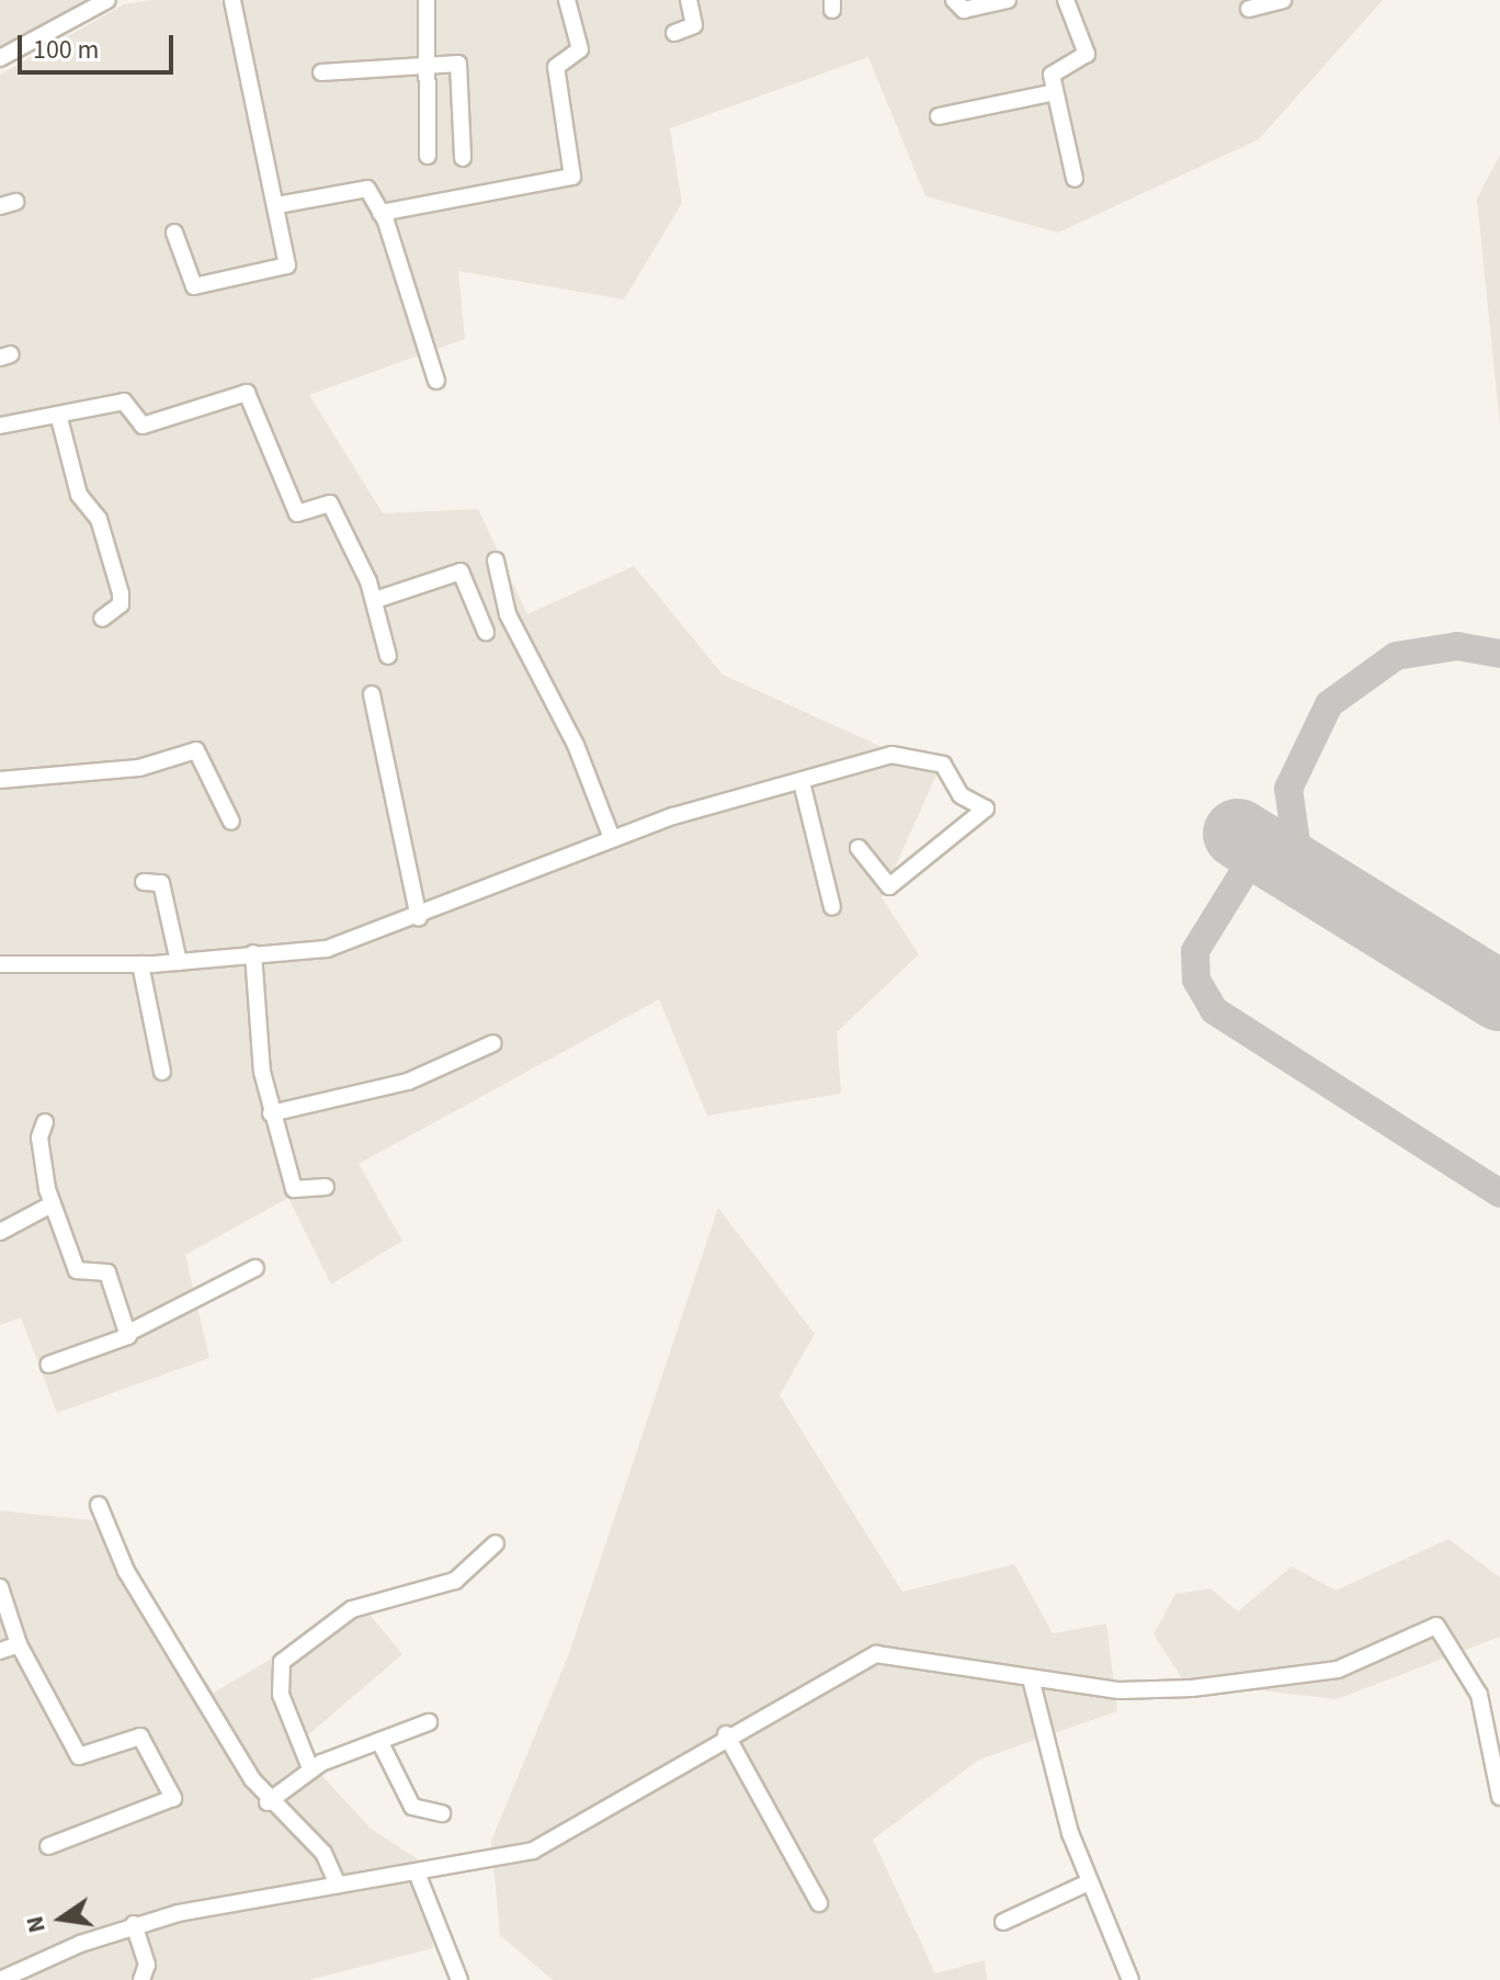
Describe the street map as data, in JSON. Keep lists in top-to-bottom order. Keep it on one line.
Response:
{"scale_bar":"100 m","north":"left"}
